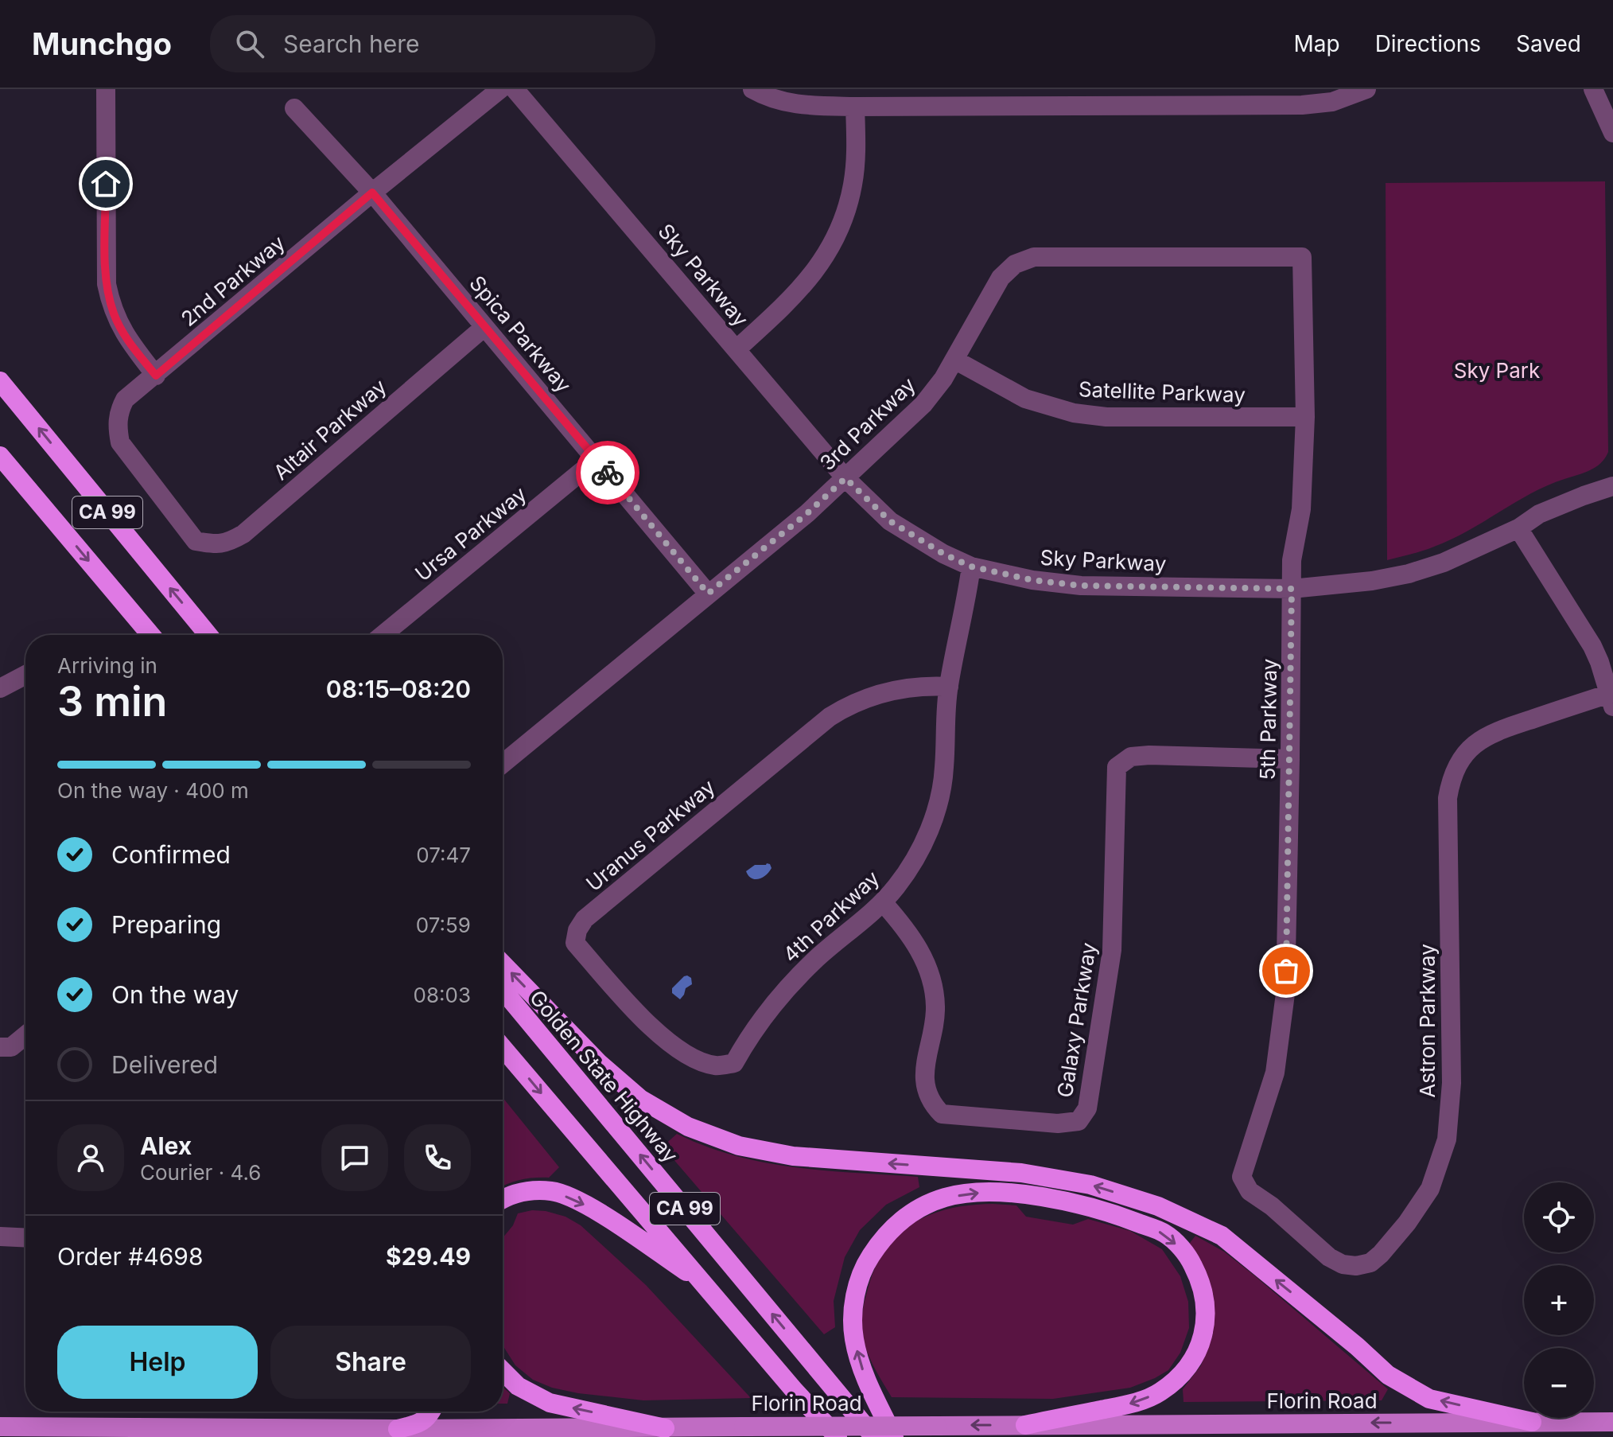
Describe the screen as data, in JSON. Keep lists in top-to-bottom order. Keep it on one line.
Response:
{"streets":{"highway":["CA 99","Golden State Highway"],"main road":["Florin Road"],"street":["Sky Parkway","2nd Parkway","Spica Parkway","Satellite Parkway","3rd Parkway","Altair Parkway","Ursa Parkway","5th Parkway","Uranus Parkway","4th Parkway","Galaxy Parkway","Astron Parkway"]},"crossings":[["Sky Parkway","3rd Parkway"],["Sky Parkway","5th Parkway"],["Sky Parkway","4th Parkway"],["2nd Parkway","Spica Parkway"],["2nd Parkway","Altair Parkway"],["Spica Parkway","3rd Parkway"],["Spica Parkway","Altair Parkway"],["Spica Parkway","Ursa Parkway"],["Satellite Parkway","3rd Parkway"],["Satellite Parkway","5th Parkway"],["3rd Parkway","5th Parkway"],["5th Parkway","Galaxy Parkway"],["5th Parkway","Astron Parkway"],["Uranus Parkway","4th Parkway"],["4th Parkway","Galaxy Parkway"]],"one_way":["Florin Road"],"parks":["Sky Park"],"page":{"header":"Munchgo","search":"Search here","nav":["Map","Directions","Saved"],"heading":["3 min","Arriving in","08:15–08:20"],"panel":["Alex","Courier · 4.6","Order #4698","$29.49"],"bar":"On the way · 400 m","list":[["Confirmed","07:47"],["Preparing","07:59"],["On the way","08:03"],"Delivered"],"map_buttons":["+","−"],"buttons":["Help","Share"]}}
